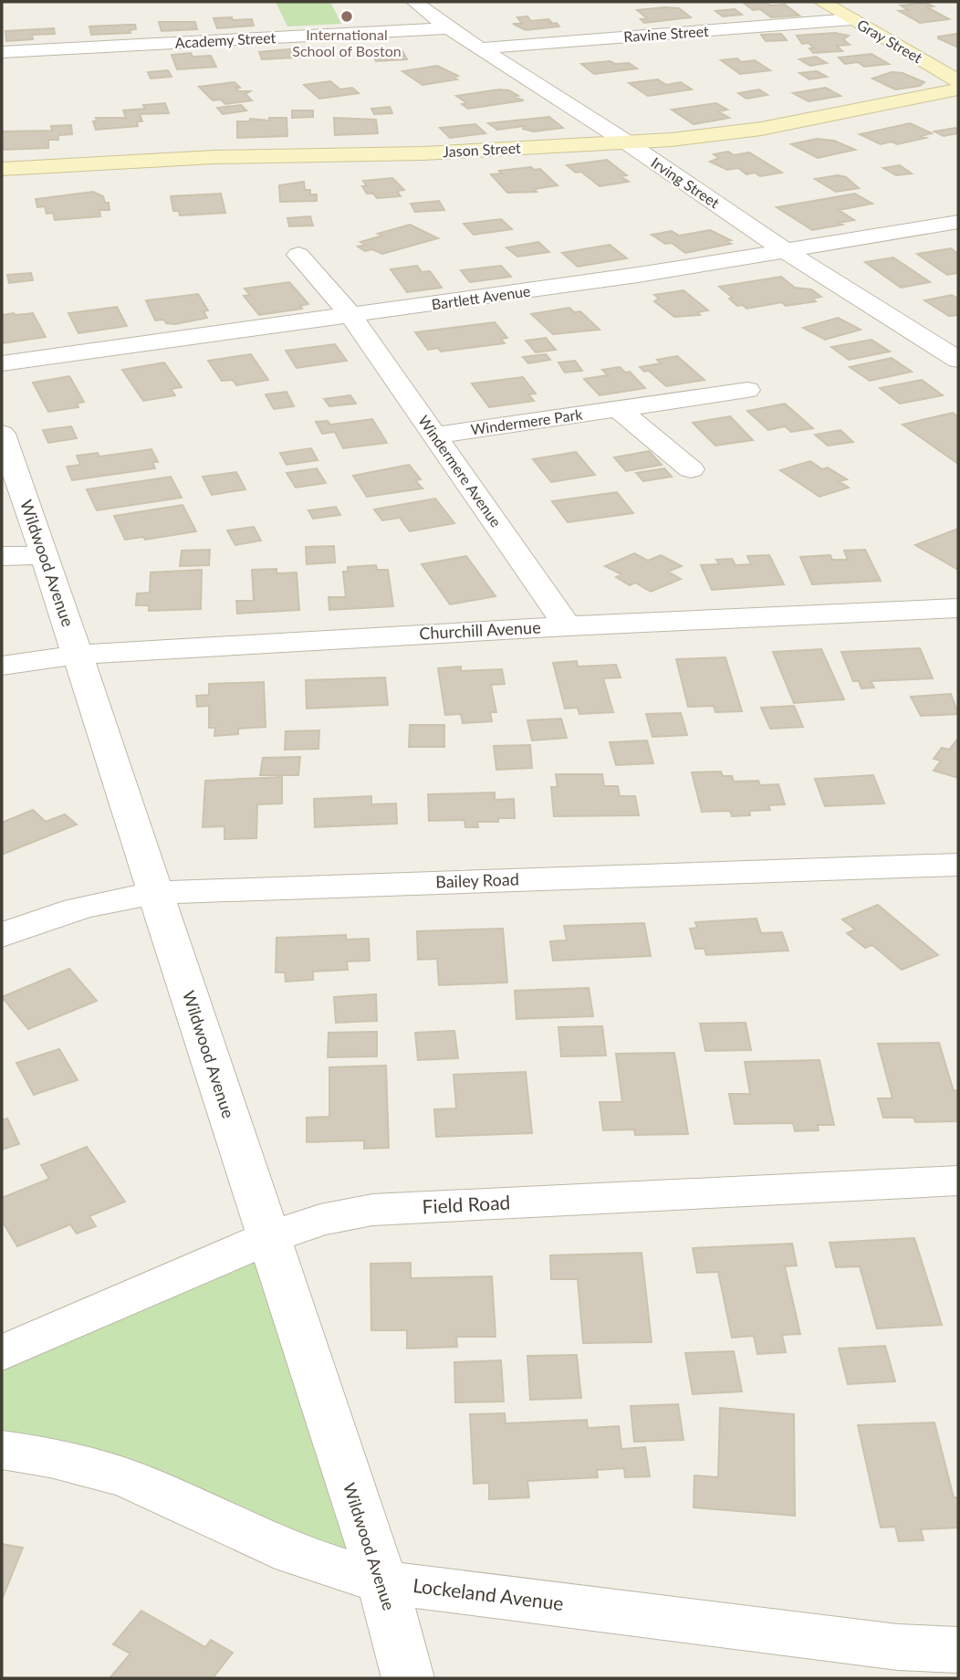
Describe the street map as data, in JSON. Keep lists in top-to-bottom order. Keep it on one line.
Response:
{"streets":{"street":["Ravine Street","Academy Street","Gray Street","Jason Street","Irving Street","Bartlett Avenue","Windermere Park","Windermere Avenue","Wildwood Avenue","Churchill Avenue","Bailey Road","Field Road","Lockeland Avenue"]},"crossings":[["Ravine Street","Gray Street"],["Ravine Street","Irving Street"],["Academy Street","Irving Street"],["Jason Street","Irving Street"],["Irving Street","Bartlett Avenue"],["Bartlett Avenue","Windermere Avenue"],["Windermere Park","Windermere Avenue"],["Windermere Avenue","Churchill Avenue"],["Wildwood Avenue","Churchill Avenue"],["Wildwood Avenue","Bailey Road"],["Wildwood Avenue","Field Road"],["Wildwood Avenue","Lockeland Avenue"]],"places":["International School of Boston"]}
